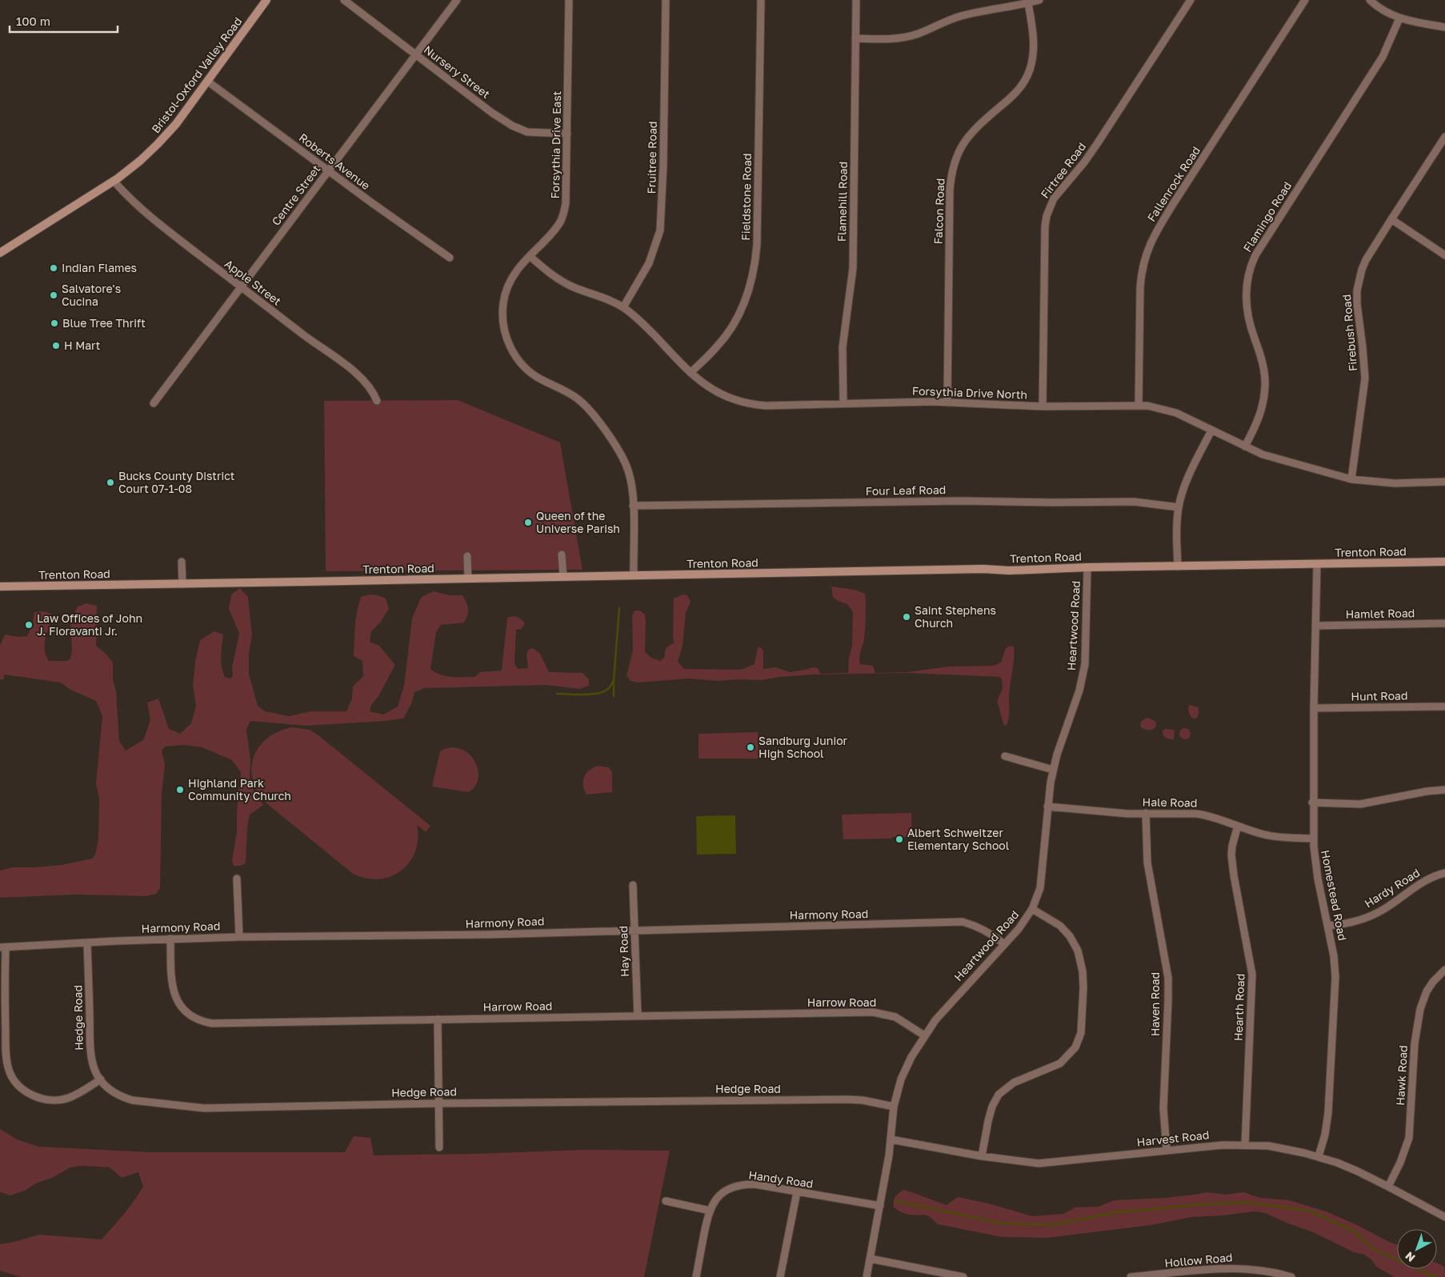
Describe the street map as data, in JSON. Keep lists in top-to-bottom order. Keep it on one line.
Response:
{"streets":{"main road":["Bristol-Oxford Valley Road","Trenton Road"],"street":["Nursery Street","Forsythia Drive East","Fruitree Road","Roberts Avenue","Firtree Road","Fallenrock Road","Centre Street","Fieldstone Road","Flamehill Road","Falcon Road","Flamingo Road","Apple Street","Firebush Road","Forsythia Drive North","Four Leaf Road","Hamlet Road","Heartwood Road","Hunt Road","Hale Road","Hardy Road","Homestead Road","Harmony Road","Hay Road","Harrow Road","Haven Road","Hearth Road","Hedge Road","Hawk Road","Harvest Road","Handy Road","Hollow Road"]},"crossings":[["Nursery Street","Forsythia Drive East"],["Nursery Street","Centre Street"],["Bristol-Oxford Valley Road","Roberts Avenue"],["Bristol-Oxford Valley Road","Apple Street"],["Forsythia Drive East","Forsythia Drive North"],["Forsythia Drive East","Four Leaf Road"],["Forsythia Drive East","Trenton Road"],["Fruitree Road","Forsythia Drive North"],["Roberts Avenue","Centre Street"],["Firtree Road","Forsythia Drive North"],["Fallenrock Road","Forsythia Drive North"],["Centre Street","Apple Street"],["Fieldstone Road","Forsythia Drive North"],["Flamehill Road","Forsythia Drive North"],["Falcon Road","Forsythia Drive North"],["Flamingo Road","Forsythia Drive North"],["Firebush Road","Forsythia Drive North"],["Trenton Road","Heartwood Road"],["Trenton Road","Homestead Road"],["Hamlet Road","Homestead Road"],["Heartwood Road","Hale Road"],["Heartwood Road","Harmony Road"],["Heartwood Road","Harrow Road"],["Heartwood Road","Hedge Road"],["Heartwood Road","Harvest Road"],["Heartwood Road","Handy Road"],["Hunt Road","Homestead Road"],["Hale Road","Homestead Road"],["Hale Road","Haven Road"],["Hale Road","Hearth Road"],["Hardy Road","Homestead Road"],["Homestead Road","Harvest Road"],["Harmony Road","Hay Road"],["Harmony Road","Harrow Road"],["Harmony Road","Hedge Road"],["Hay Road","Harrow Road"],["Haven Road","Harvest Road"],["Hearth Road","Harvest Road"],["Hawk Road","Harvest Road"]],"places":["Indian Flames","Salvatore's Cucina","Blue Tree Thrift","H Mart","Bucks County District Court 07-1-08","Queen of the Universe Parish","Saint Stephens Church","Law Offices of John J. Fioravanti Jr.","Sandburg Junior High School","Highland Park Community Church","Albert Schweitzer Elementary School"],"scale_bar":"100 m","north":"bottom left"}
